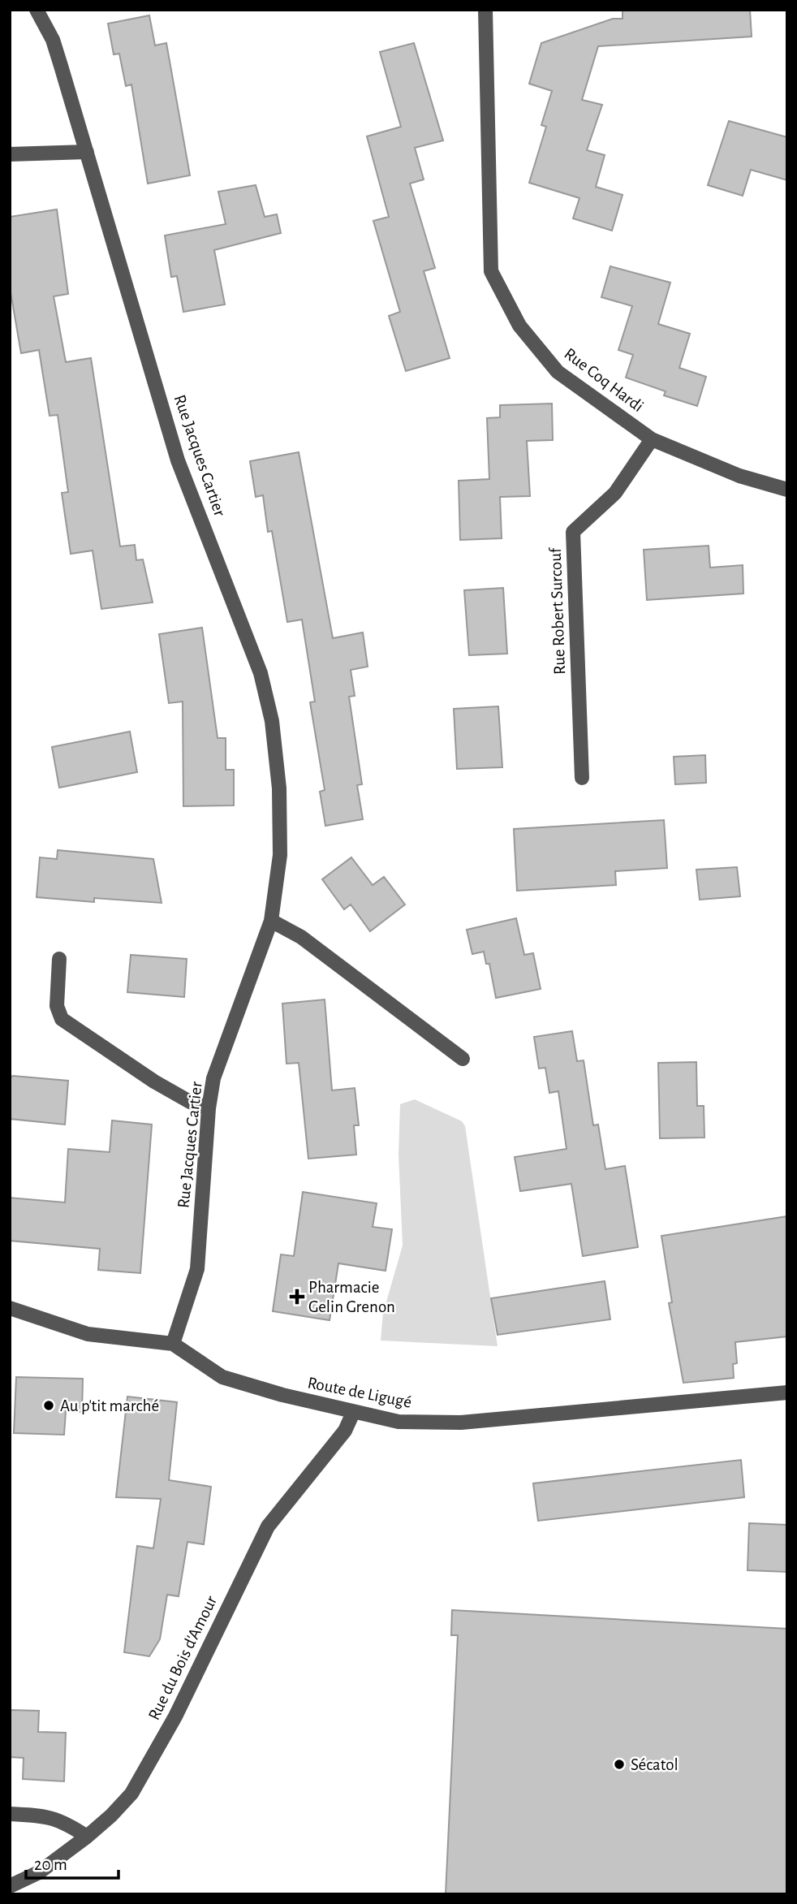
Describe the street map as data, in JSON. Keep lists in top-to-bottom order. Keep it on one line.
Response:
{"streets":{"street":["Rue Coq Hardi","Rue Jacques Cartier","Rue Robert Surcouf","Route de Ligugé","Rue du Bois d'Amour"]},"crossings":[["Rue Coq Hardi","Rue Robert Surcouf"],["Rue Jacques Cartier","Route de Ligugé"],["Route de Ligugé","Rue du Bois d'Amour"]],"places":{"health":["Pharmacie Gelin Grenon"],"other":["Au p'tit marché","Sécatol"]},"scale_bar":"20 m"}
